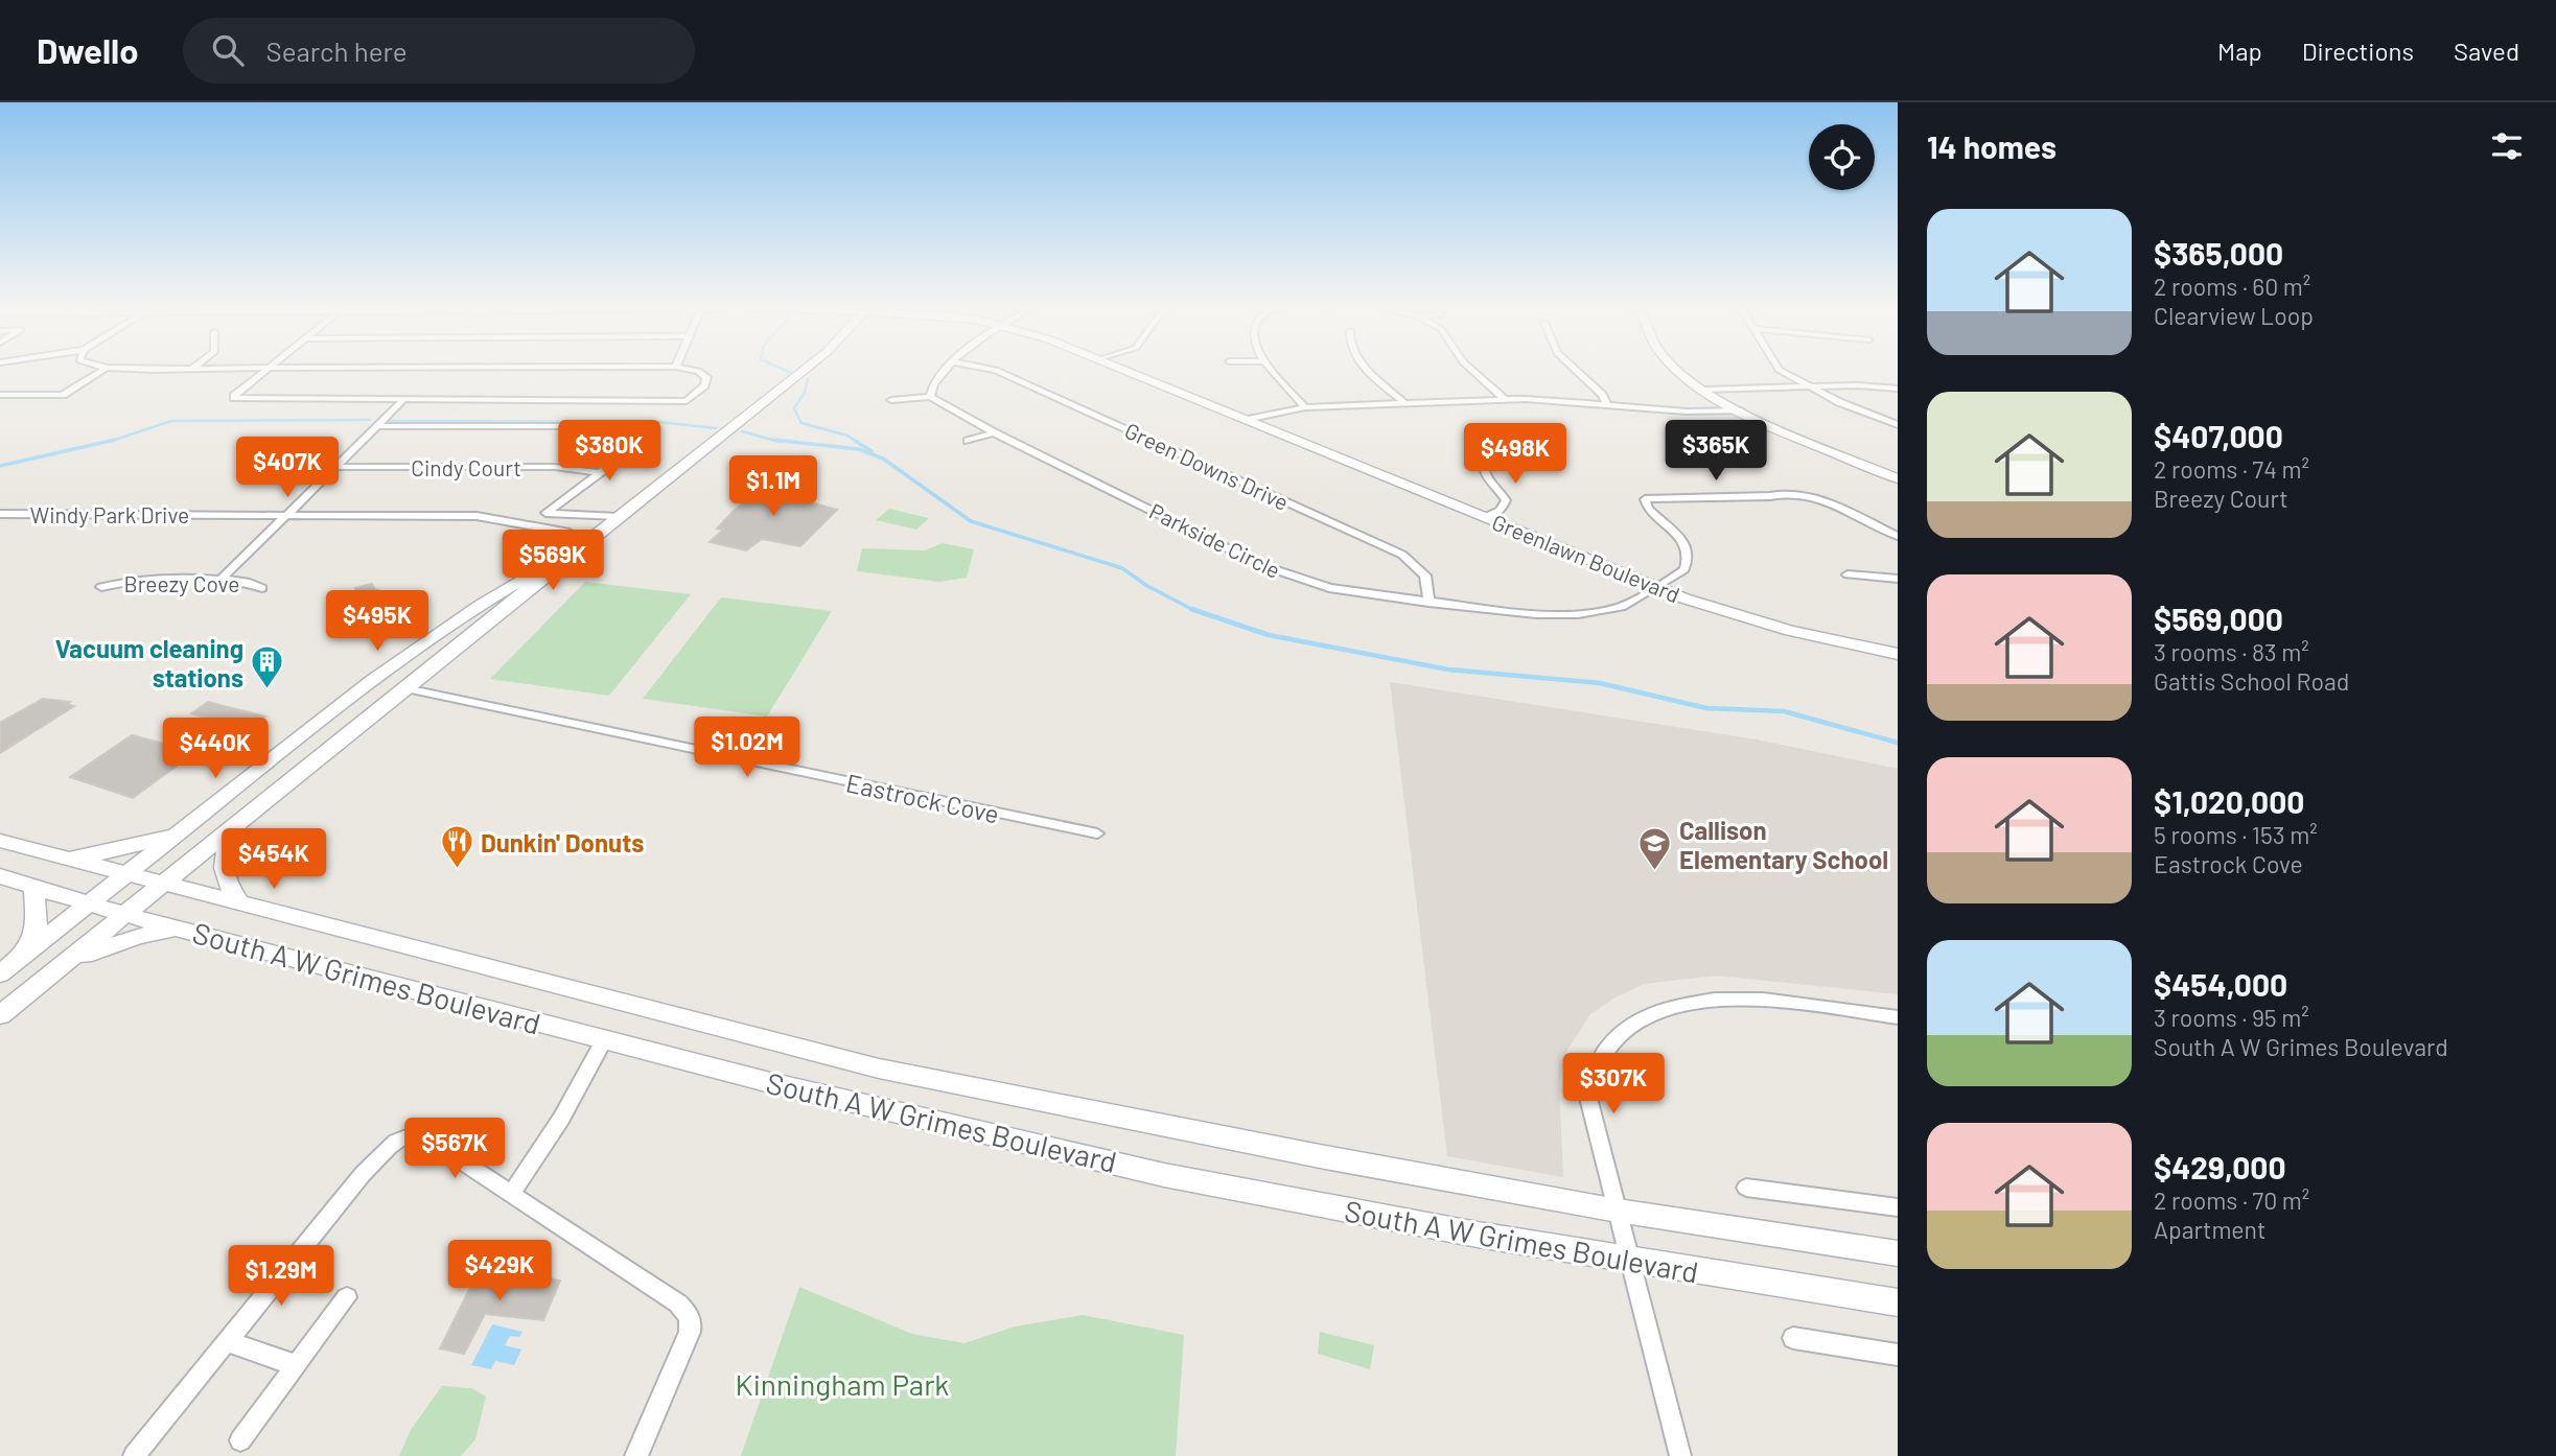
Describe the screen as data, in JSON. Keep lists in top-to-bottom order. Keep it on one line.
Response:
{"streets":{"main road":["Greenlawn Boulevard","South A W Grimes Boulevard"],"street":["Green Downs Drive","Cindy Court","Windy Park Drive","Parkside Circle","Breezy Cove","Eastrock Cove"]},"crossings":[["Green Downs Drive","Parkside Circle"],["Parkside Circle","Greenlawn Boulevard"]],"parks":["Kinningham Park"],"places":{"building":["Vacuum cleaning stations"],"restaurant":["Dunkin' Donuts"],"school or university":["Callison Elementary School"]},"page":{"header":"Dwello","search":"Search here","nav":["Map","Directions","Saved"],"heading":"14 homes","list":[{"name":"$365,000","note":"2 rooms · 60 m² · Clearview Loop"},{"name":"$407,000","note":"2 rooms · 74 m² · Breezy Court"},{"name":"$569,000","note":"3 rooms · 83 m² · Gattis School Road"},{"name":"$1,020,000","note":"5 rooms · 153 m² · Eastrock Cove"},{"name":"$454,000","note":"3 rooms · 95 m² · South A W Grimes Boulevard"},{"name":"$429,000","note":"2 rooms · 70 m² · Apartment"}],"price":["$380K","$365K","$498K","$407K","$1.1M","$569K","$495K","$1.02M","$440K","$454K","$307K","$567K","$429K","$1.29M"]}}
